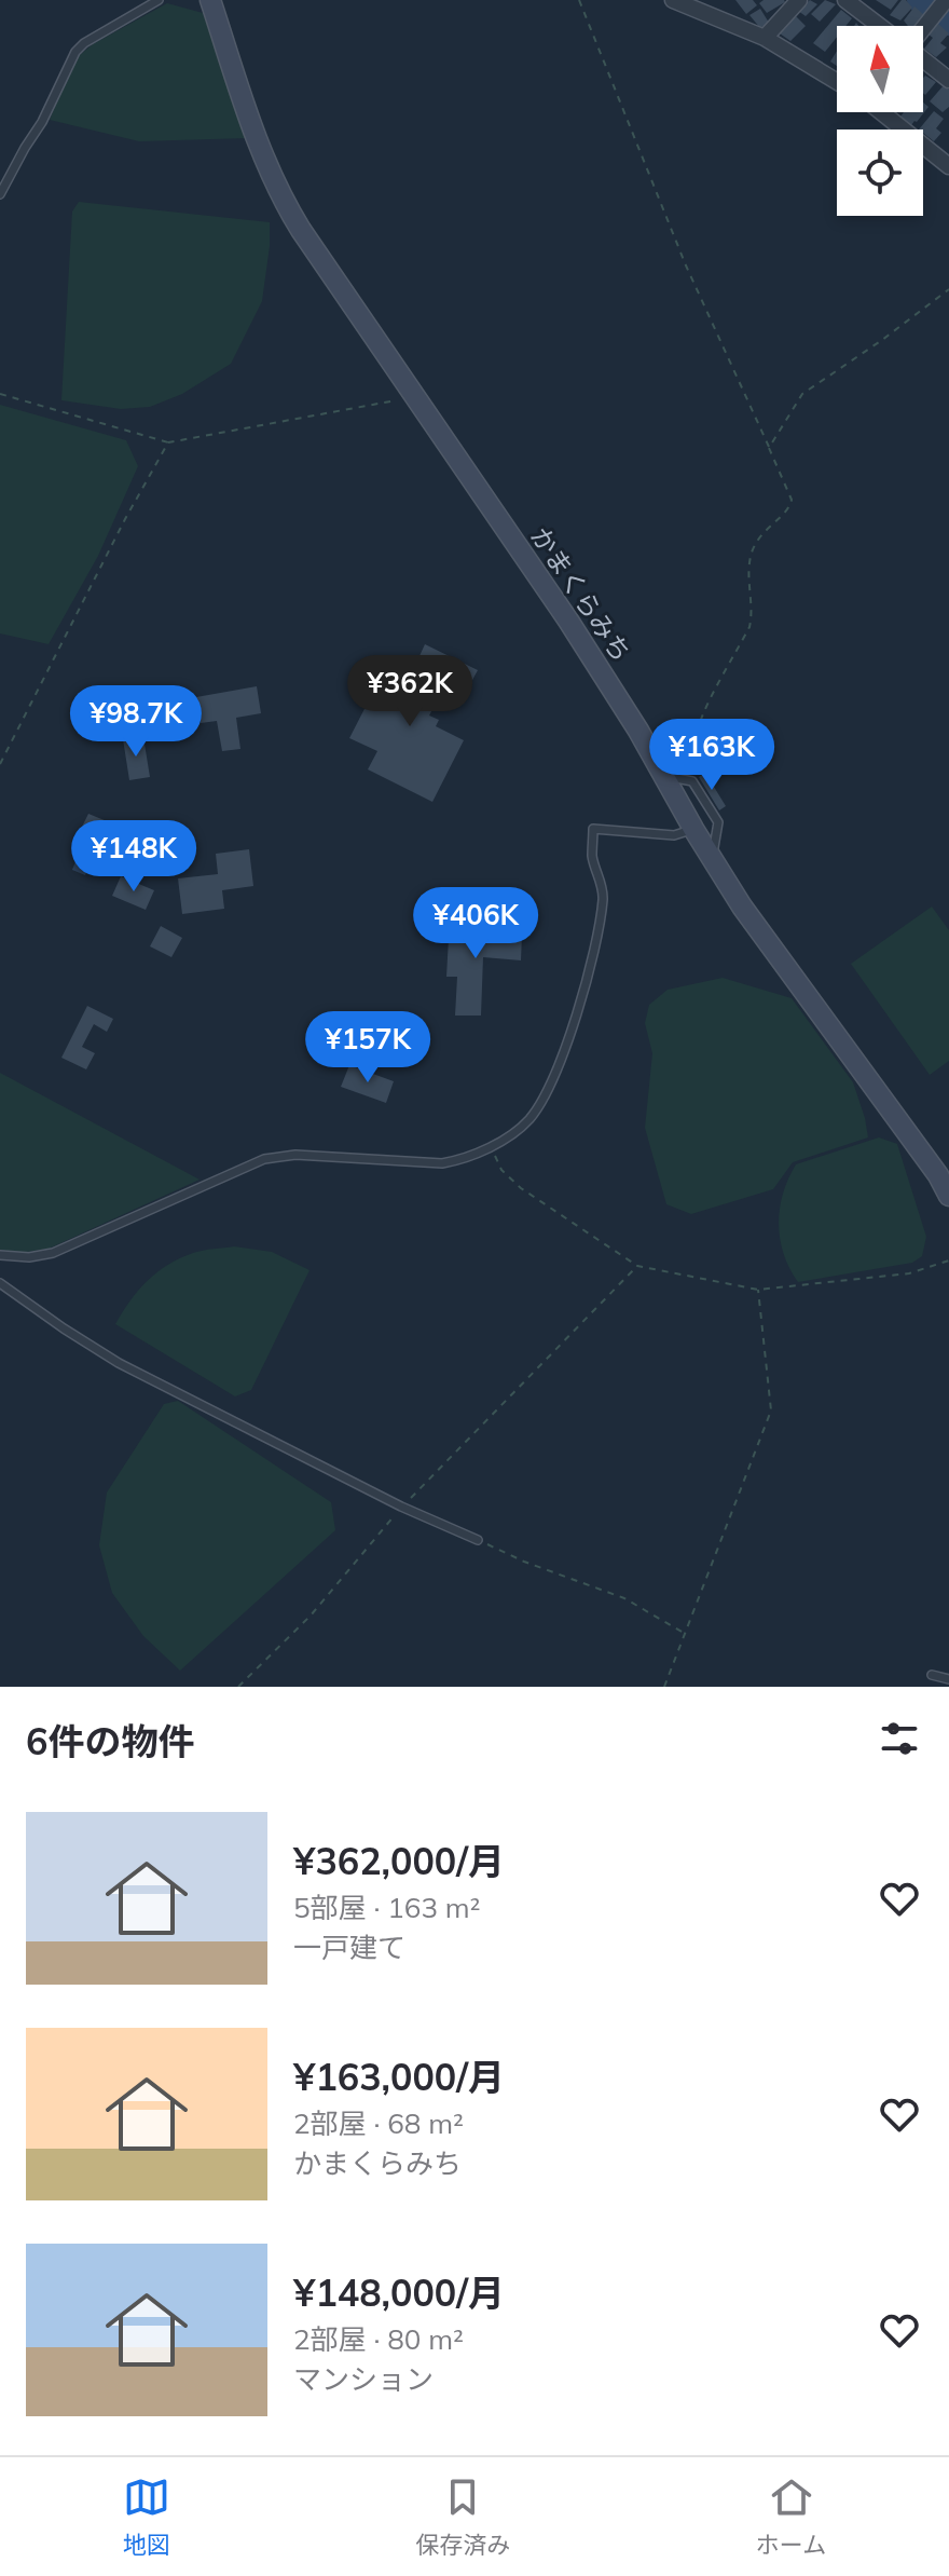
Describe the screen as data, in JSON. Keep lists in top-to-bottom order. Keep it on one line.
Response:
{"streets":{"main road":["かまくらみち"]},"north":"top","page":{"price":["¥362K","¥98.7K","¥163K","¥148K","¥406K","¥157K"],"heading":"6件の物件","list":[{"name":"¥362,000/月","note":"5部屋 · 163 m² · 一戸建て"},{"name":"¥163,000/月","note":"2部屋 · 68 m² · かまくらみち"},{"name":"¥148,000/月","note":"2部屋 · 80 m² · マンション"}],"tabs":["地図","保存済み","ホーム"]}}
